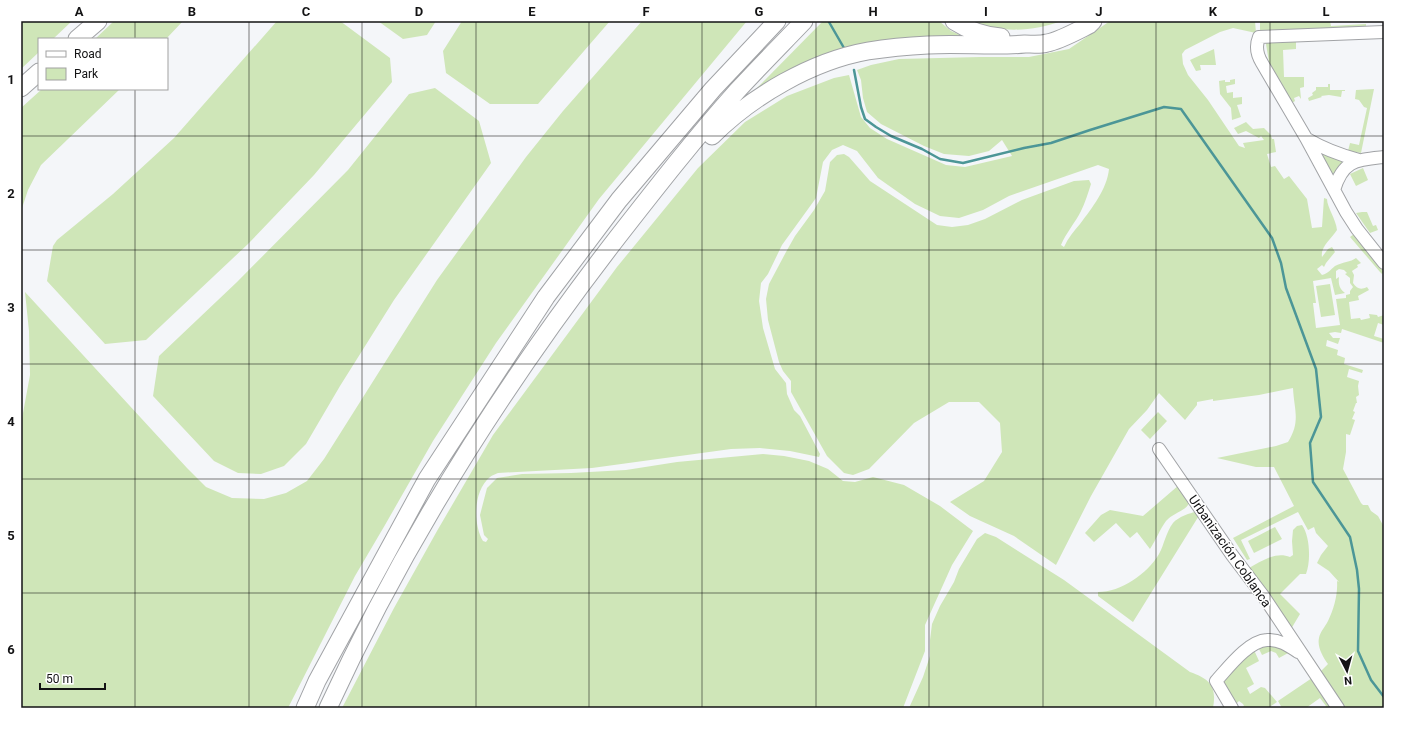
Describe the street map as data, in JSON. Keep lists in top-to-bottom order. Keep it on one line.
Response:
{"streets":{"street":["Urbanización Coblanca"]},"legend":["Road","Park"],"scale_bar":"50 m","north":"bottom","grid":{"columns":["A","B","C","D","E","F","G","H","I","J","K","L"],"rows":["1","2","3","4","5","6"]}}
